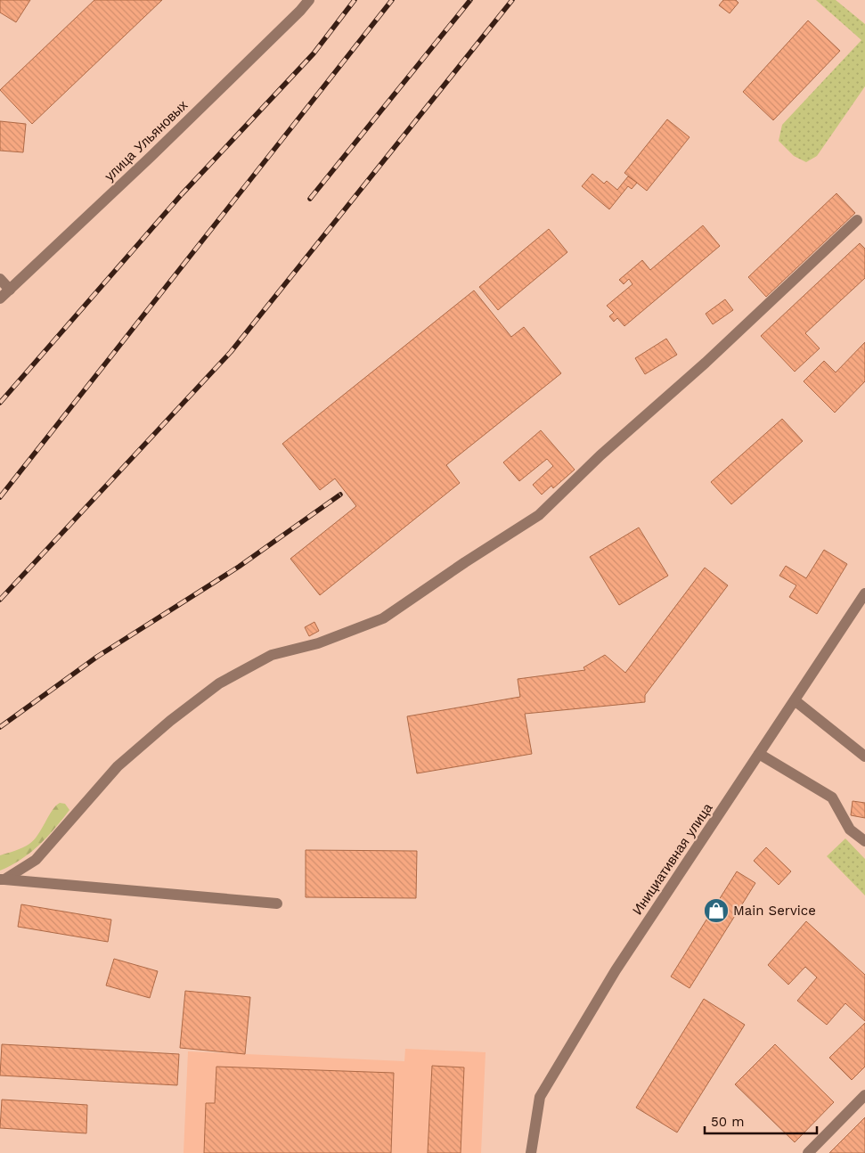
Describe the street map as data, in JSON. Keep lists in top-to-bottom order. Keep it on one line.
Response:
{"streets":{"street":["улица Ульяновых","Инициативная улица"]},"places":{"shop":["Main Service"]},"scale_bar":"50 m"}
